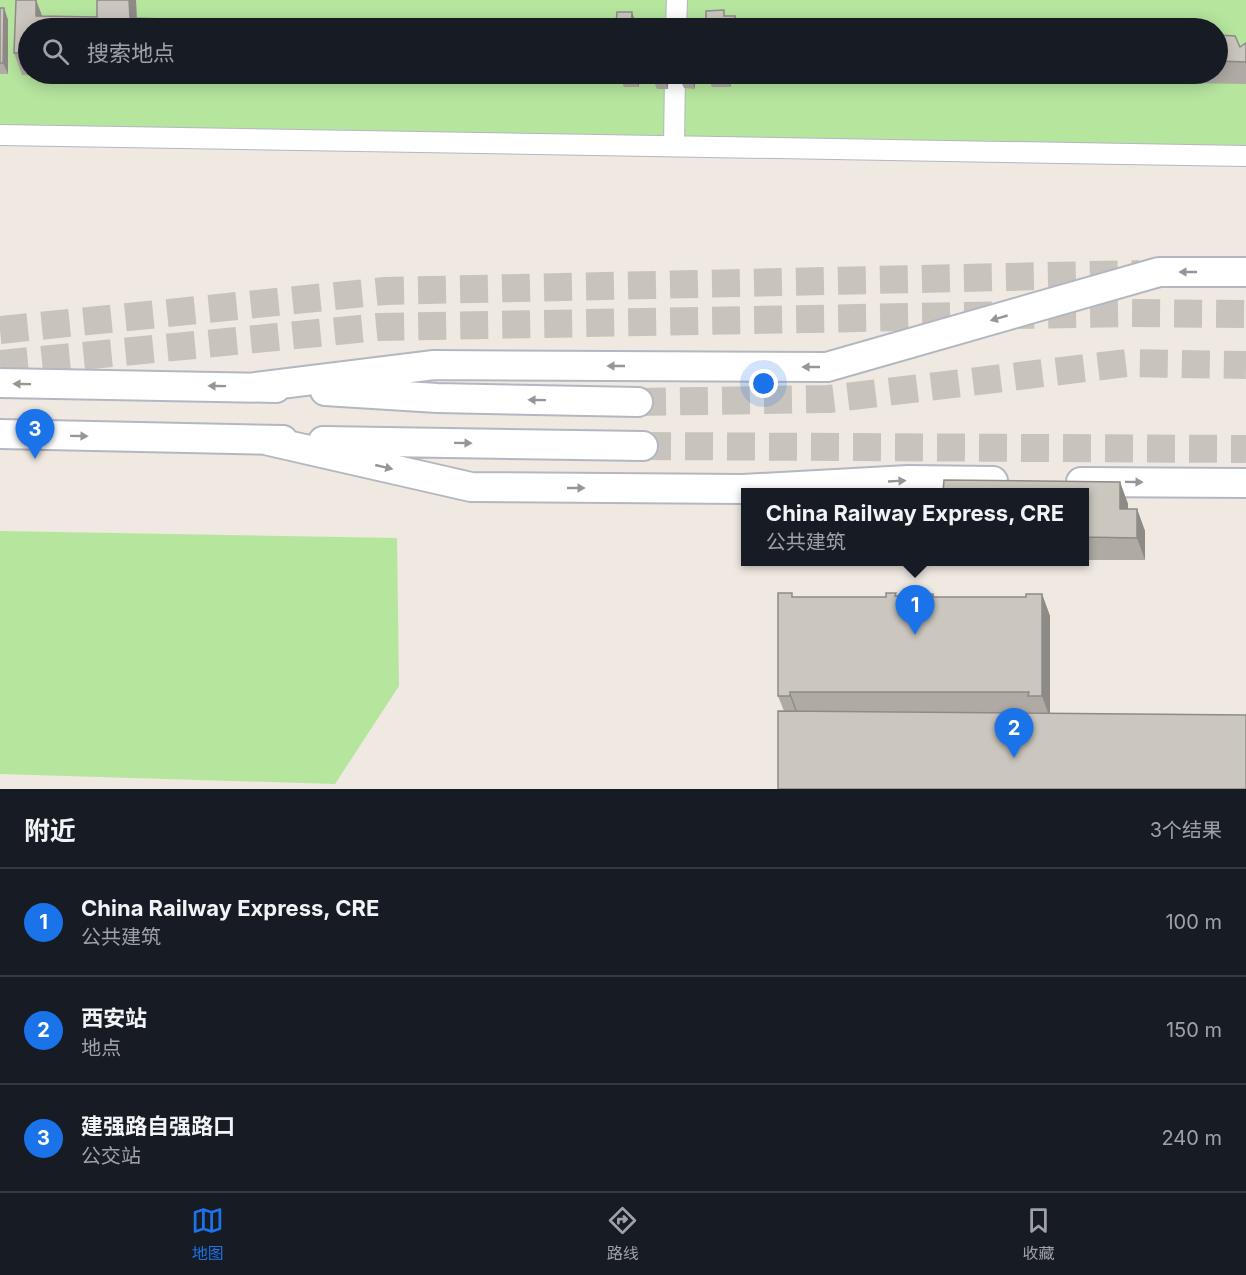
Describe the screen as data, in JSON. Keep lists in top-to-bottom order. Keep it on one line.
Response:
{"page":{"search":"搜索地点","pins":["3","1","2"],"popup":["China Railway Express, CRE","公共建筑"],"heading":["附近","3个结果"],"list":[{"mark":"1","name":"China Railway Express, CRE","note":"公共建筑","value":"100 m"},{"mark":"2","name":"西安站","note":"地点","value":"150 m"},{"mark":"3","name":"建强路自强路口","note":"公交站","value":"240 m"}],"nav":["地图","路线","收藏"]}}
